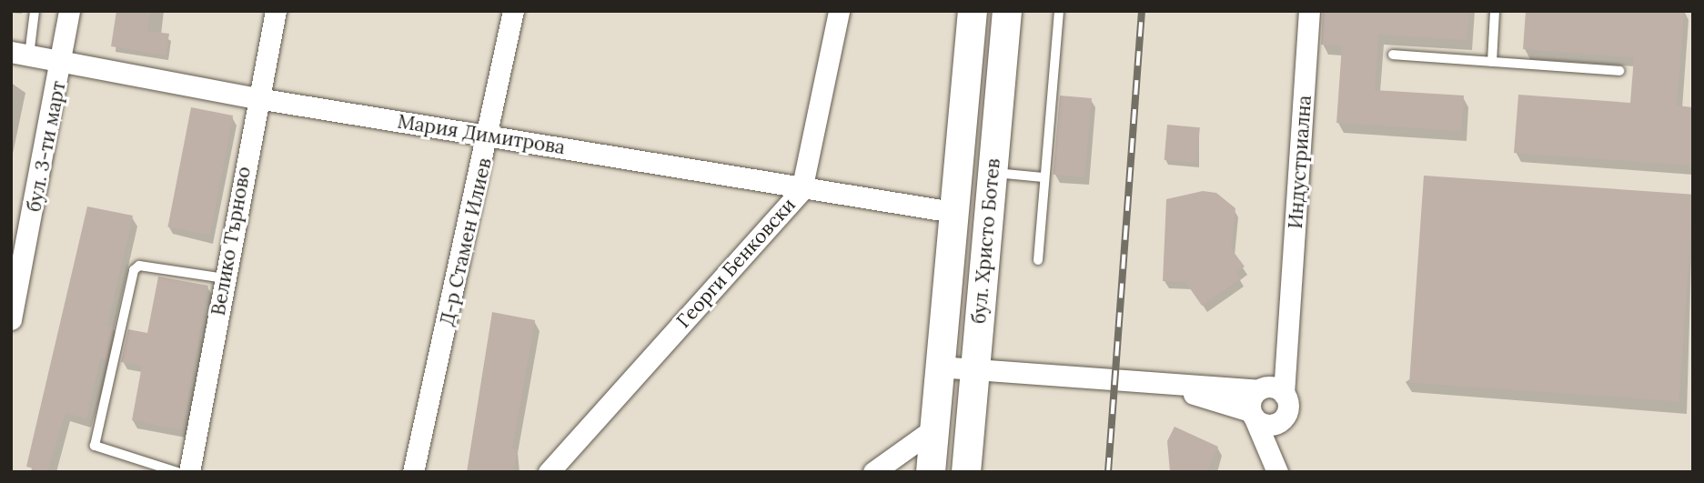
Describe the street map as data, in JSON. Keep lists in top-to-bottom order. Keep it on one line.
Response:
{"streets":{"main road":["бул. Христо Ботев"],"street":["Мария Димитрова","бул. 3-ти март","Индустриална","Велико Търново","Д-р Стамен Илиев","Георги Бенковски"]},"crossings":[["Мария Димитрова","бул. 3-ти март"],["Мария Димитрова","Велико Търново"],["Мария Димитрова","бул. Христо Ботев"],["Мария Димитрова","Д-р Стамен Илиев"],["Мария Димитрова","Георги Бенковски"]]}
